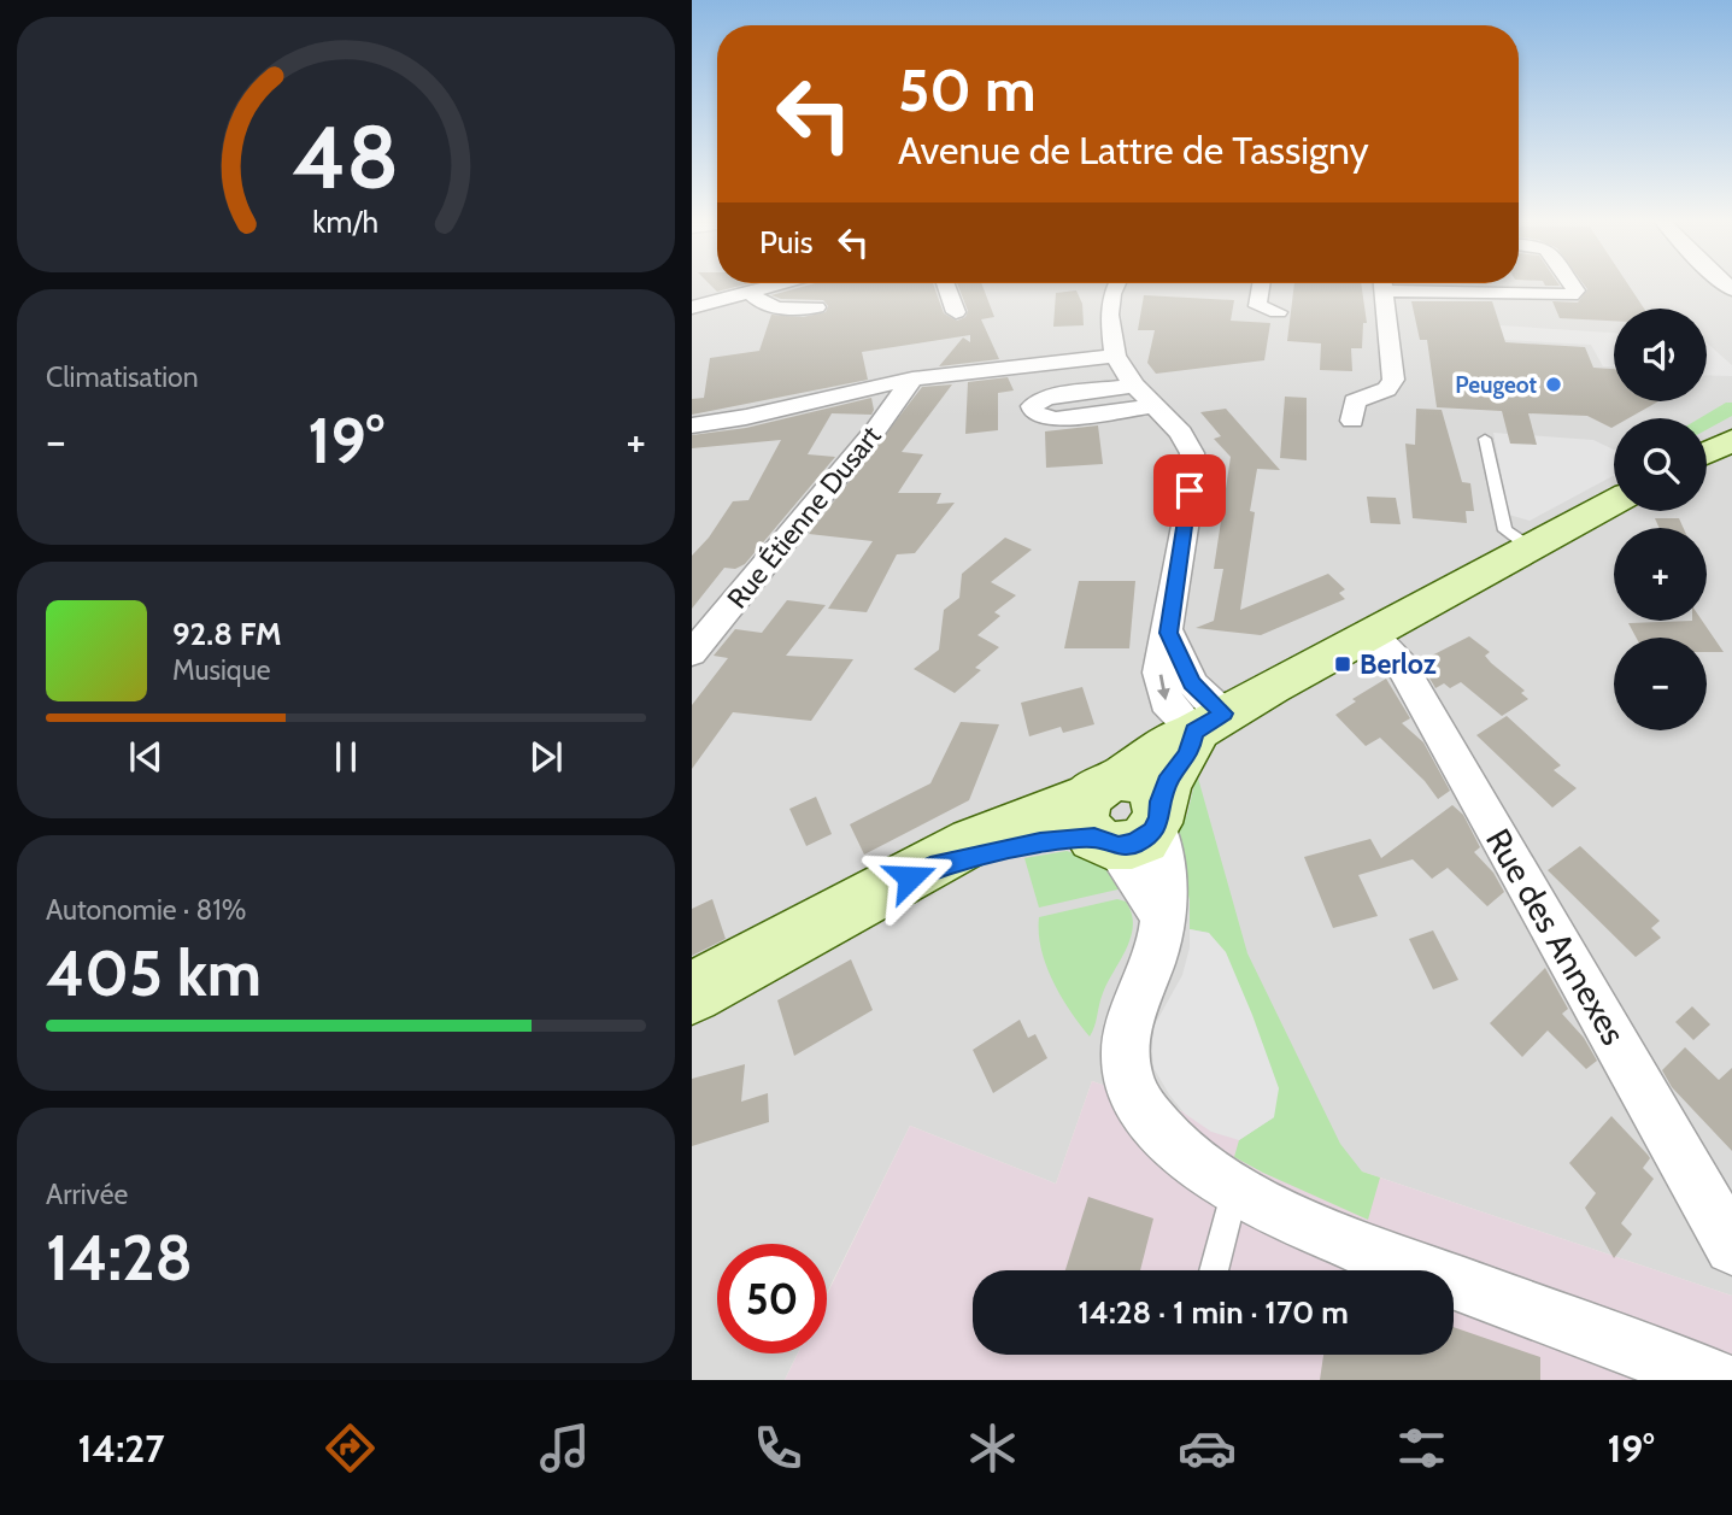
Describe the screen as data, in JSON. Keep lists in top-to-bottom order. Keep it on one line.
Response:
{"streets":{"street":["Rue Étienne Dusart","Rue des Annexes"]},"places":{"other":["Peugeot"],"transit":["Berloz"]},"page":{"turn":["50 m","Avenue de Lattre de Tassigny"],"then":"Puis","tile":["Climatisation",["Autonomie · 81%","405 km"],["Arrivée","14:28"]],"map_buttons":["+","−"],"heat":["−","19°","+"],"song":["92.8 FM","Musique"],"limit":"50","trip":"14:28 · 1 min · 170 m","tabs":["14:27","19°"],"gauge":["48","km/h"]}}
